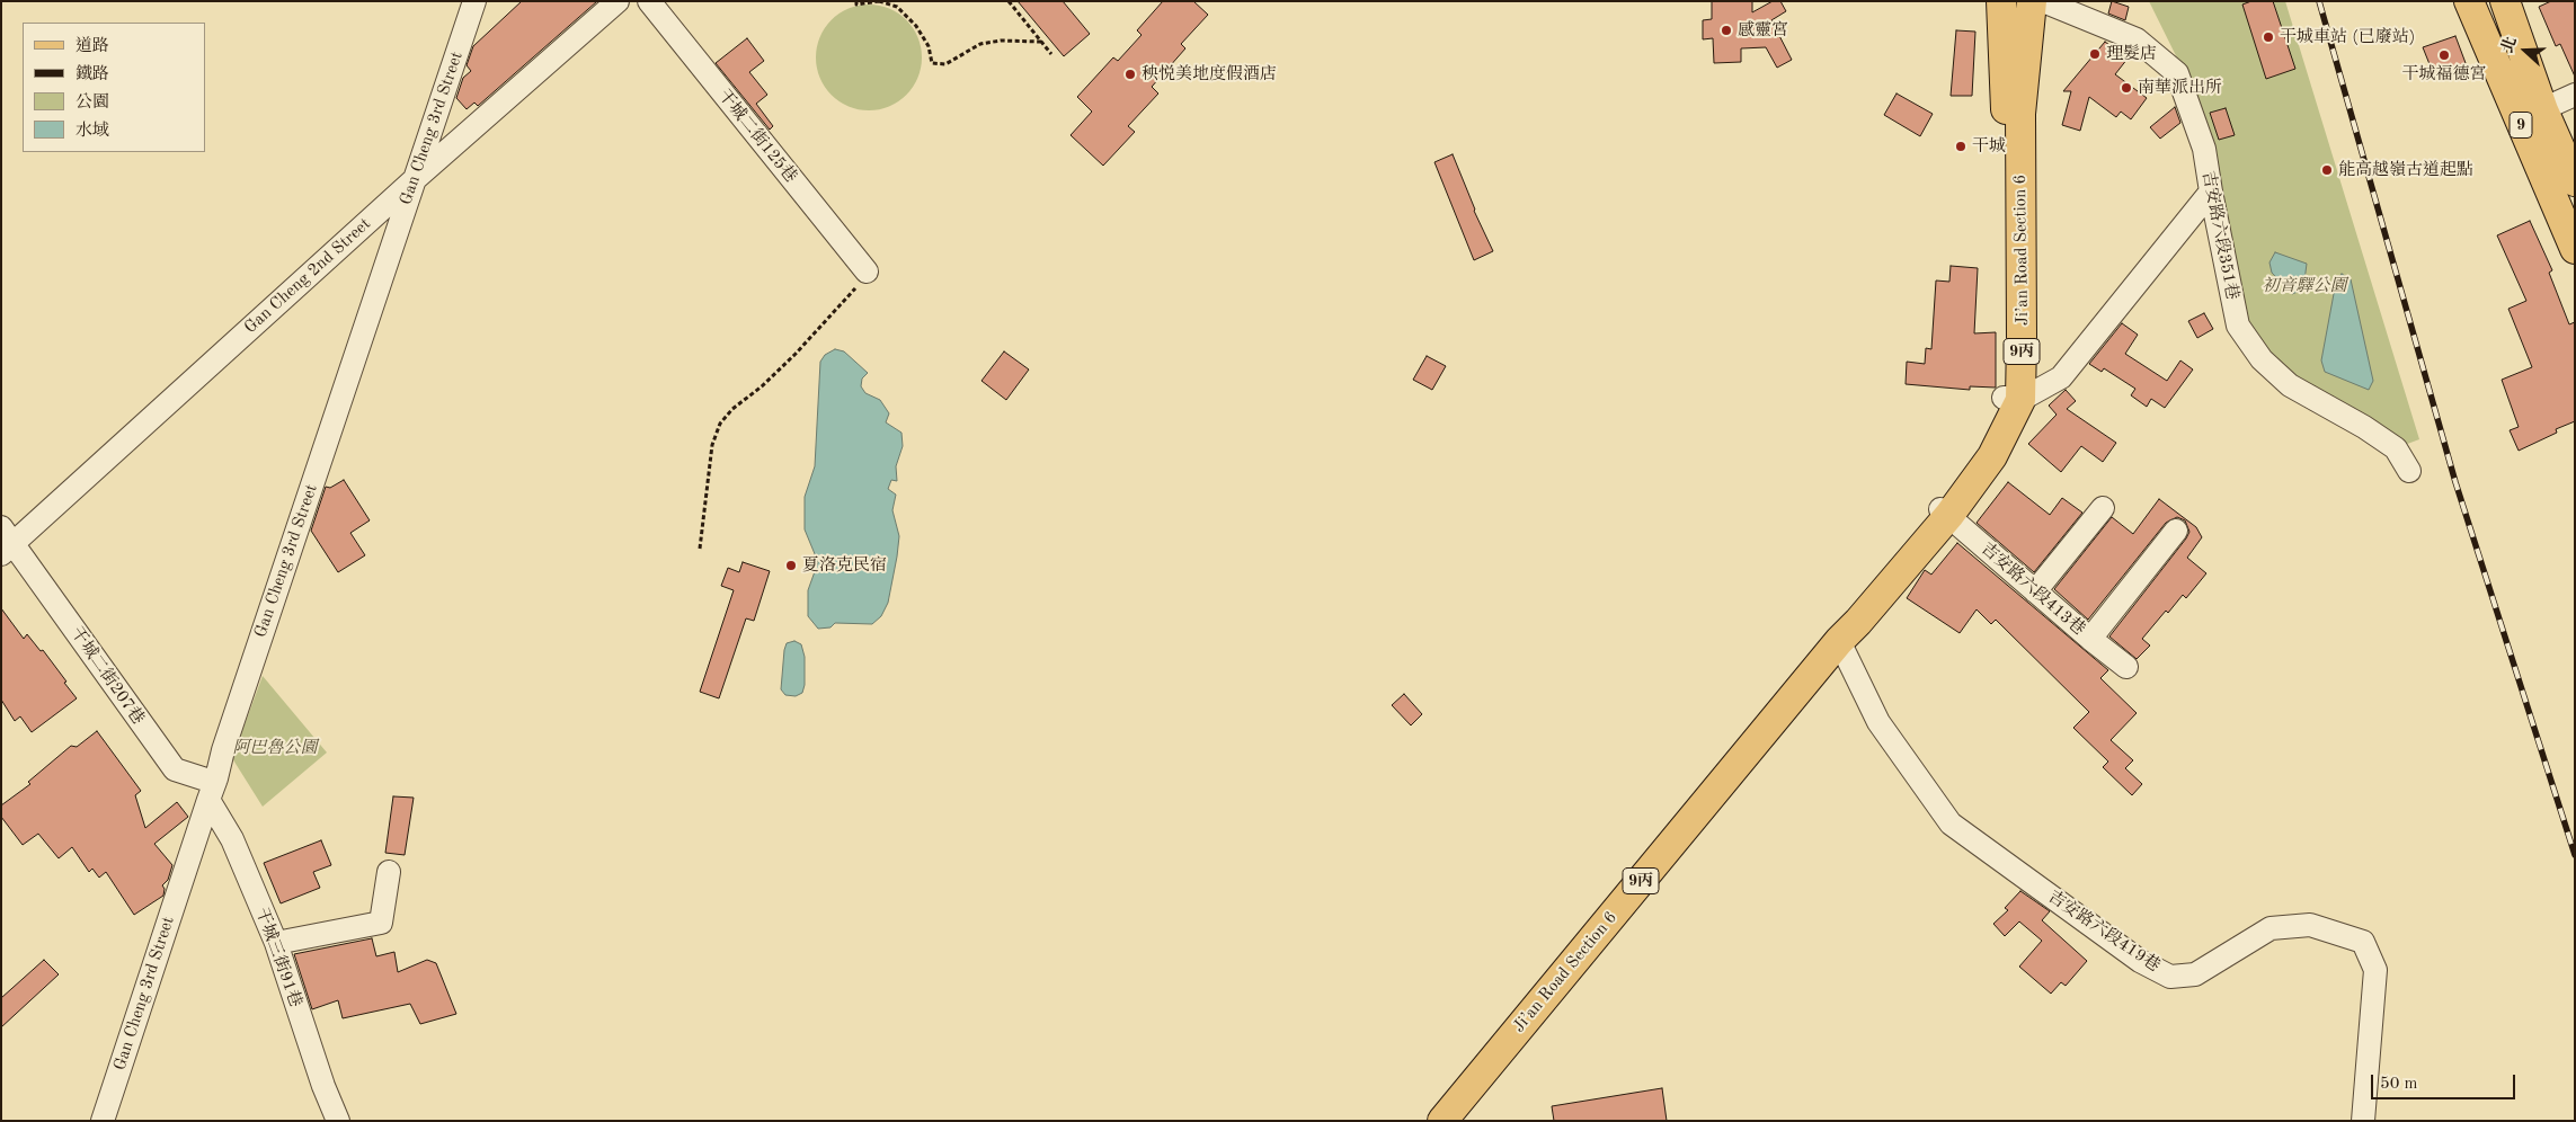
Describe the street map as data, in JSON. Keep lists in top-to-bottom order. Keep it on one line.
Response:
{"streets":{"main road":["9","Ji’an Road Section 6","9丙"],"street":["Gan Cheng 3rd Street","干城二街125巷","吉安路六段351巷","Gan Cheng 2nd Street","吉安路六段413巷","干城二街207巷","吉安路六段419巷","干城三街91巷"]},"crossings":[["Gan Cheng 3rd Street","Gan Cheng 2nd Street"],["Gan Cheng 3rd Street","干城二街207巷"],["Gan Cheng 3rd Street","干城三街91巷"],["Ji’an Road Section 6","吉安路六段413巷"],["Ji’an Road Section 6","吉安路六段419巷"],["Gan Cheng 2nd Street","干城二街207巷"],["干城二街207巷","干城三街91巷"]],"parks":["初音驛公園","阿巴魯公園"],"places":["感靈宮","干城車站 (已廢站)","理髮店","干城福德宮","秧悦美地度假酒店","南華派出所","干城","能高越嶺古道起點","夏洛克民宿"],"legend":["道路","鐵路","公園","水域"],"scale_bar":"50 m","north":"left"}
